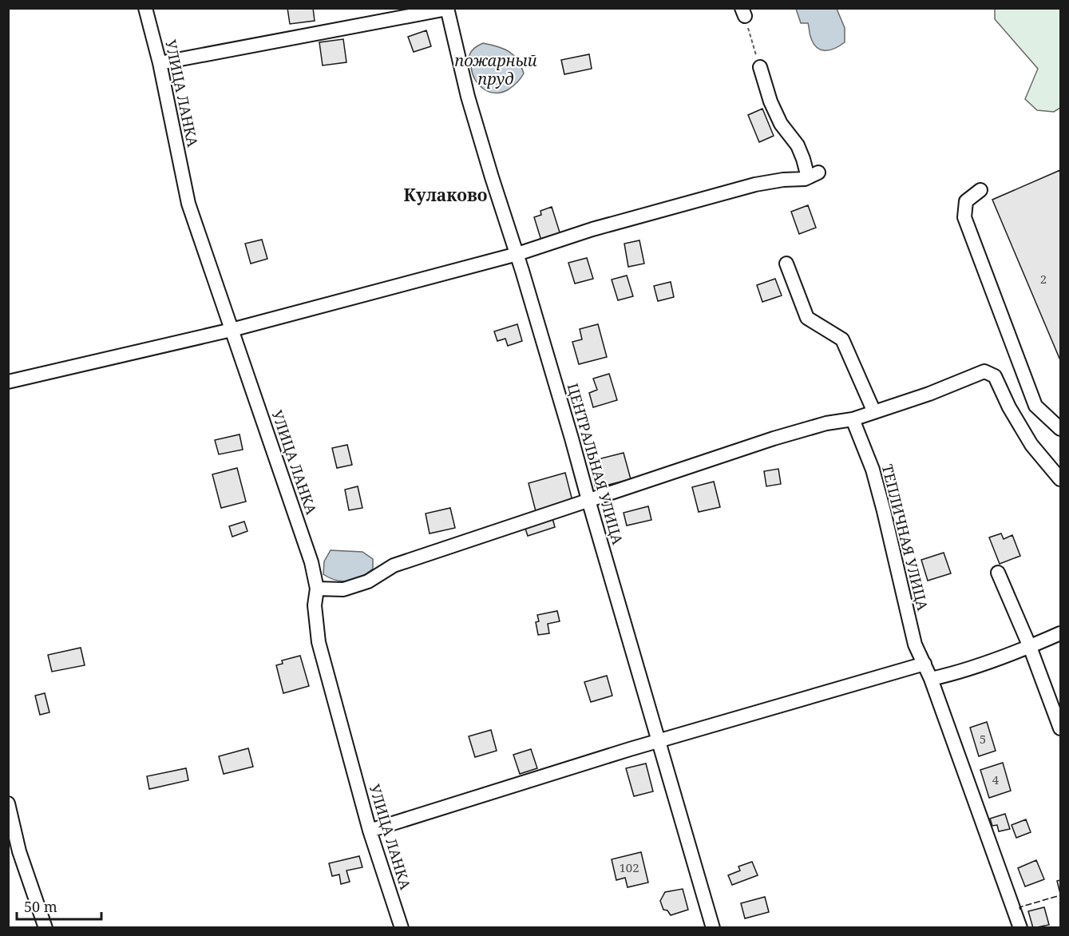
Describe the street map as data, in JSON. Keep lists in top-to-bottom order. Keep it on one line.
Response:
{"streets":{"street":["УЛИЦА ЛАНКА","ЦЕНТРАЛЬНАЯ УЛИЦА","ТЕПЛИЧНАЯ УЛИЦА"]},"districts":["Кулаково"],"water":["пожарный пруд"],"house_numbers":["2","5","4","102"],"scale_bar":"50 m"}
